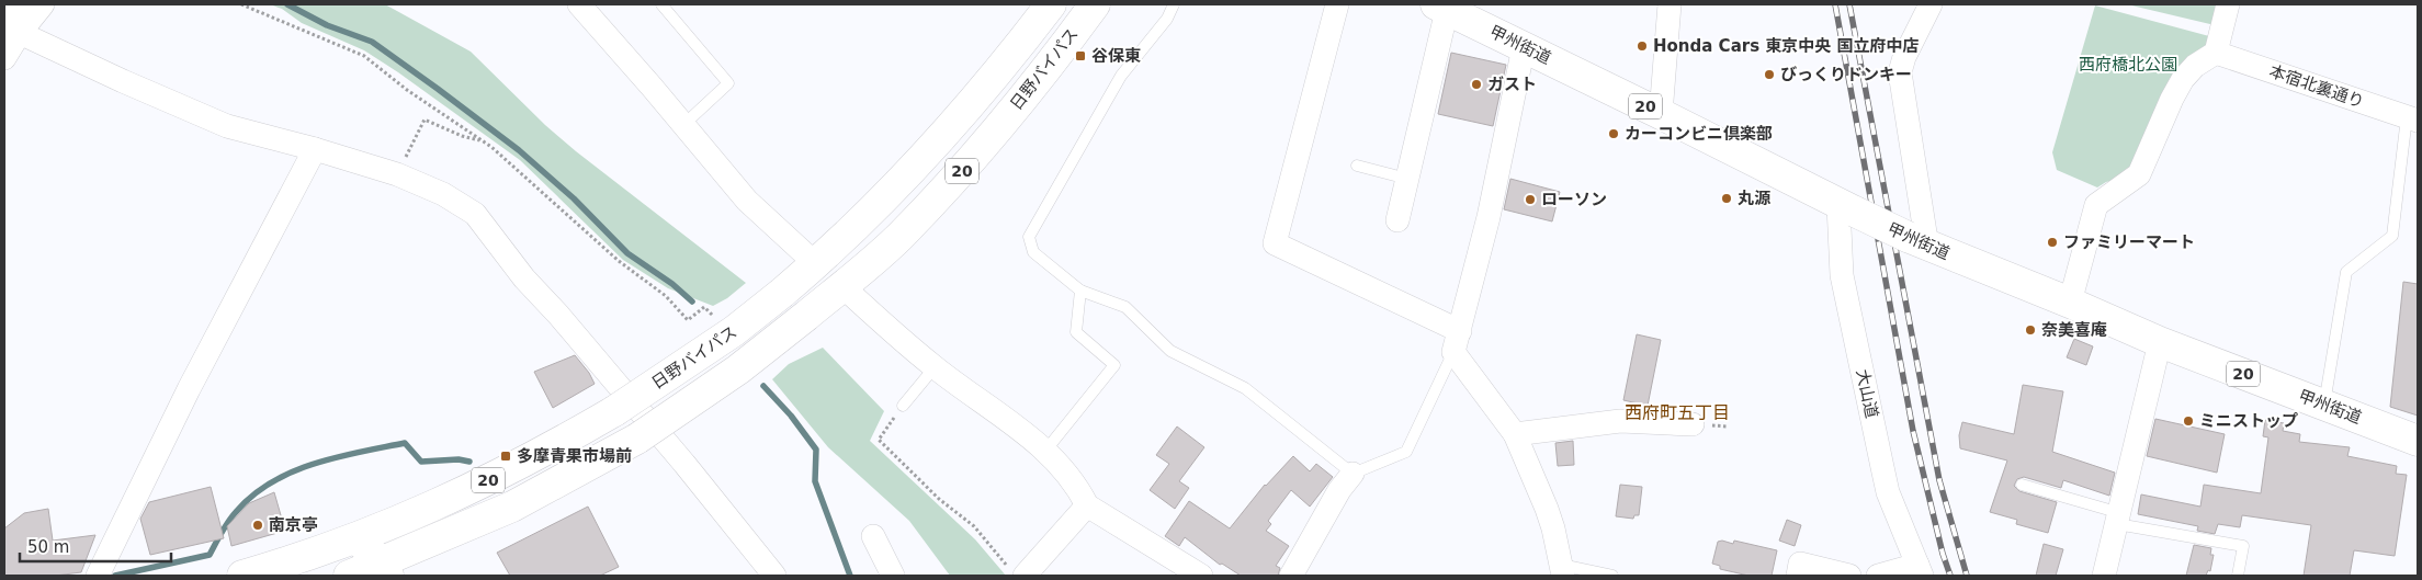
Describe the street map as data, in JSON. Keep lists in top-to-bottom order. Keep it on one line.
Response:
{"streets":{"main road":["甲州街道","日野バイパス","20"],"street":["本宿北裏通り","大山道"]},"crossings":[["甲州街道","大山道"],["日野バイパス","20"]],"districts":["西府町五丁目"],"parks":["西府橋北公園"],"places":{"other":["Honda Cars 東京中央 国立府中店","びっくりドンキー","ガスト","カーコンビニ倶楽部","丸源","ローソン","ファミリーマート","奈美喜庵","ミニストップ","南京亭"],"transit":["谷保東","多摩青果市場前"]},"scale_bar":"50 m"}
